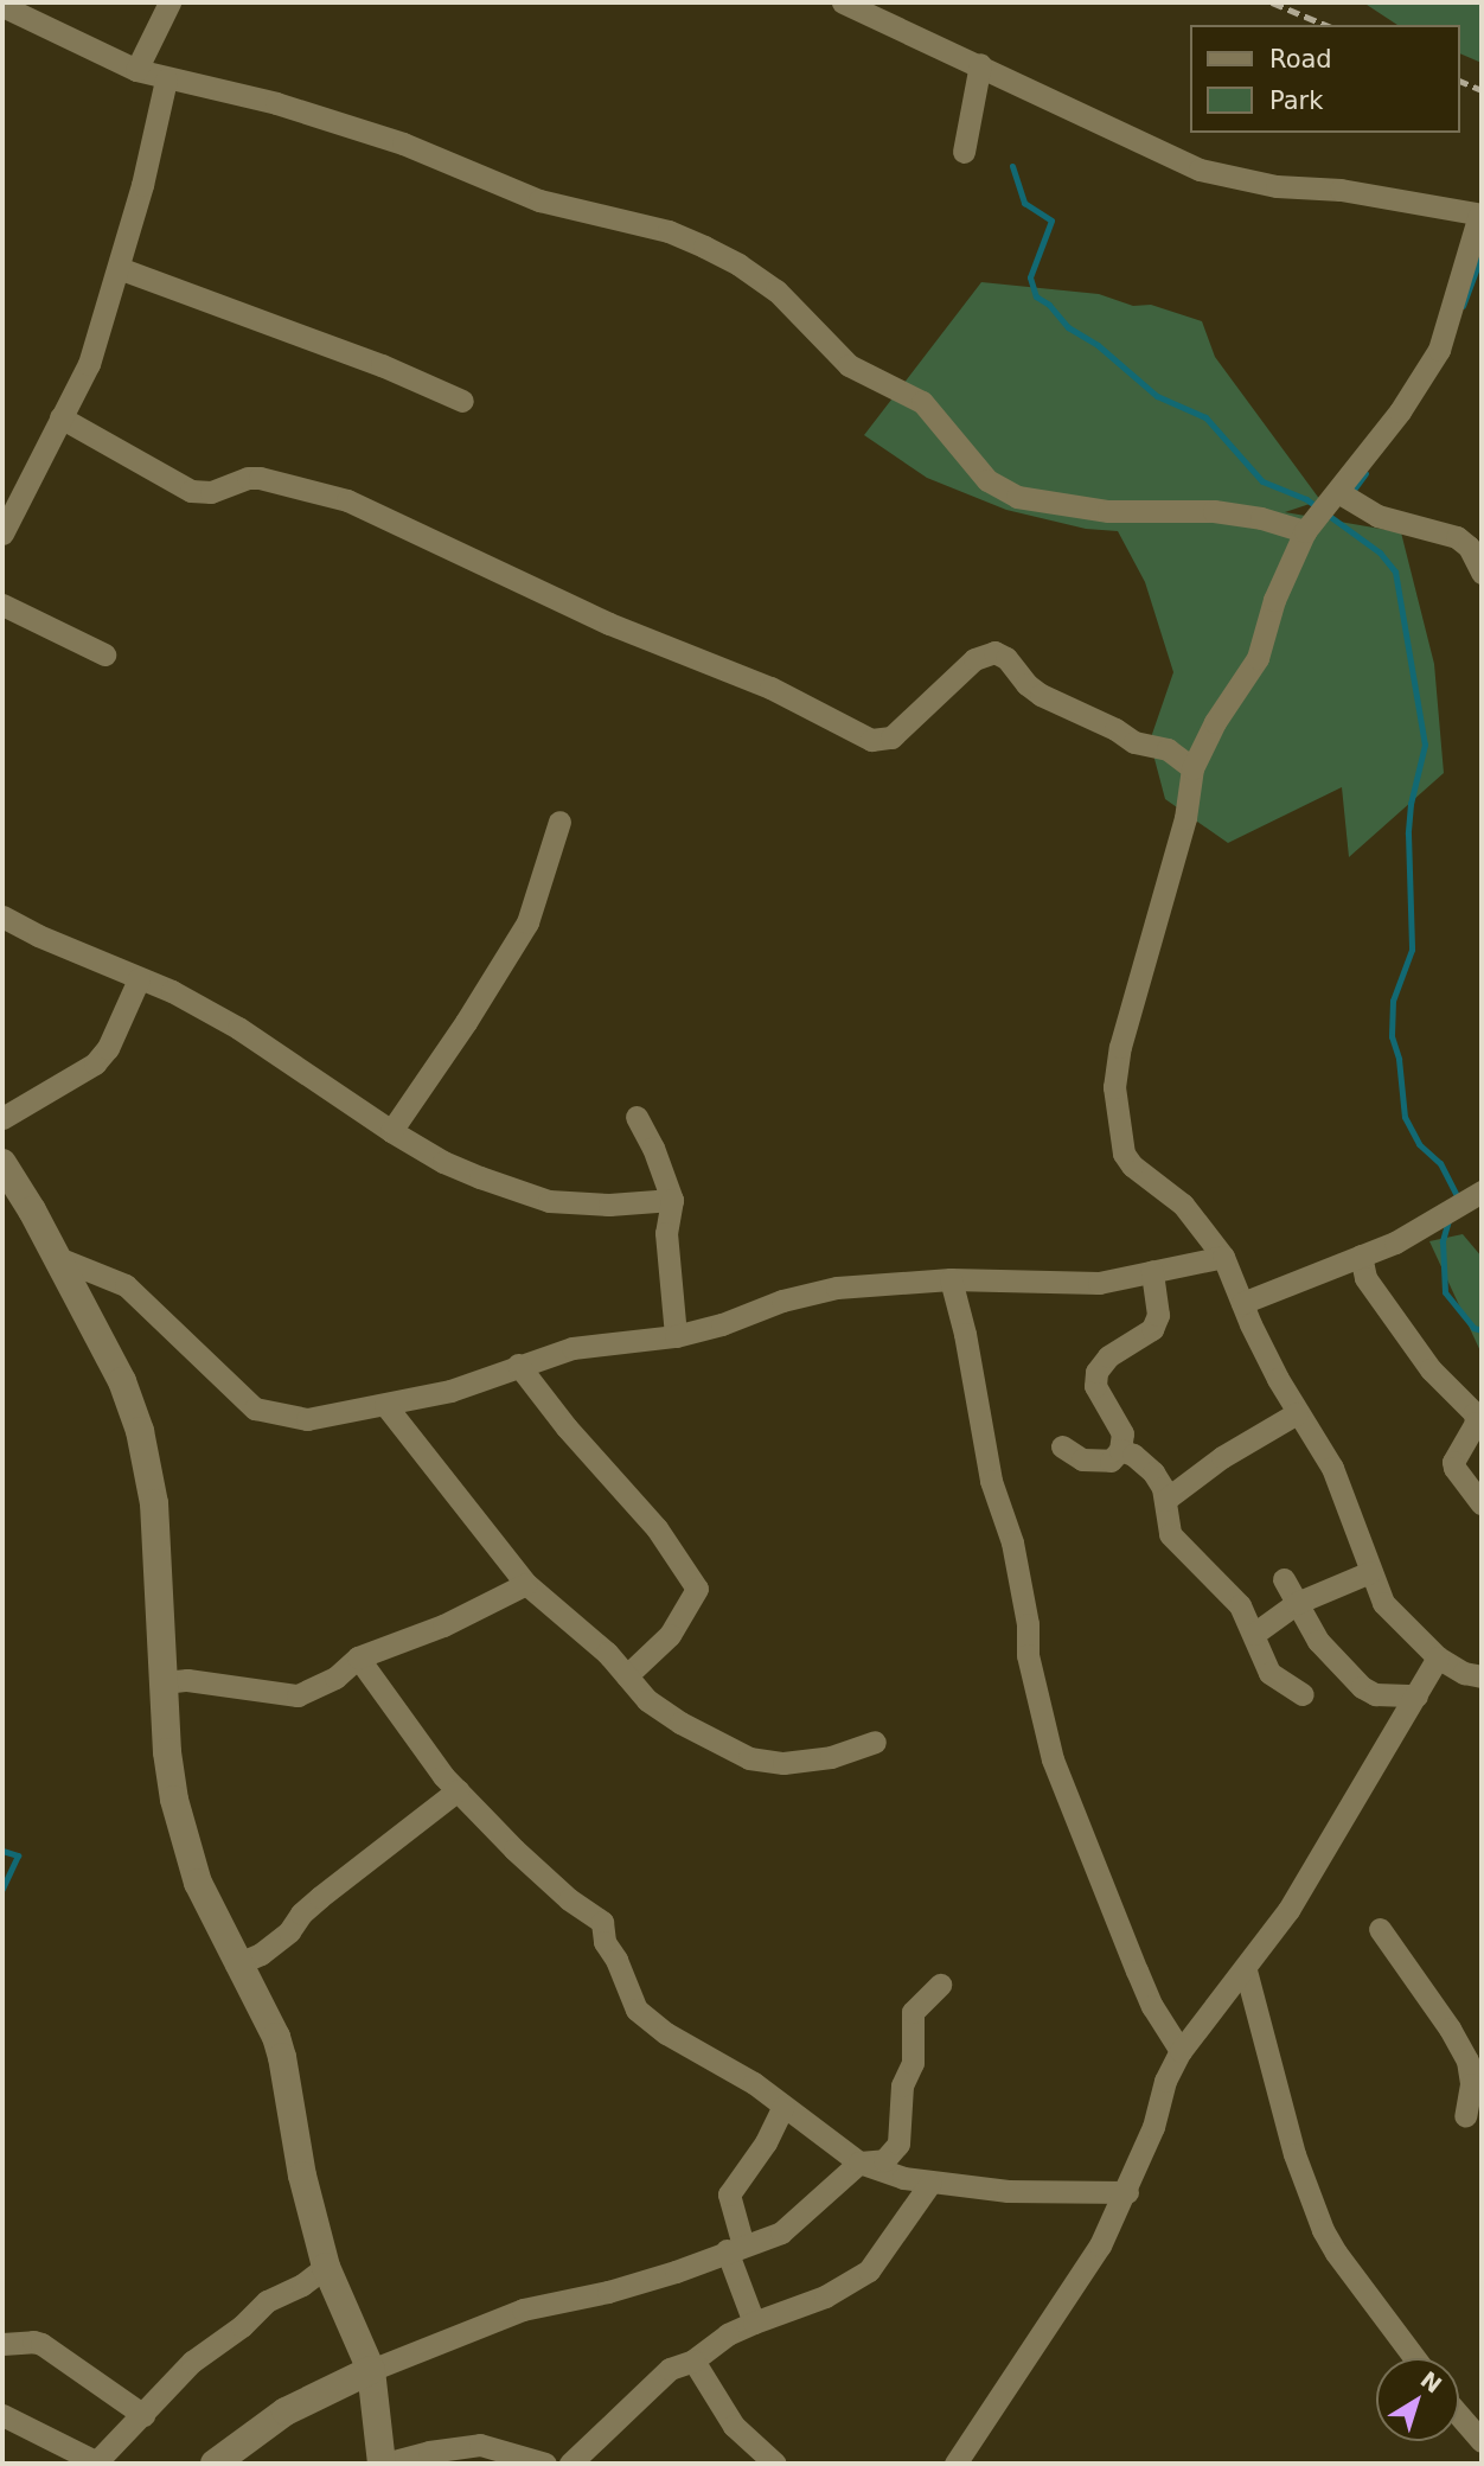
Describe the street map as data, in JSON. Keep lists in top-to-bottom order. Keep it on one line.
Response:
{"legend":["Road","Park"],"north":"top right"}
